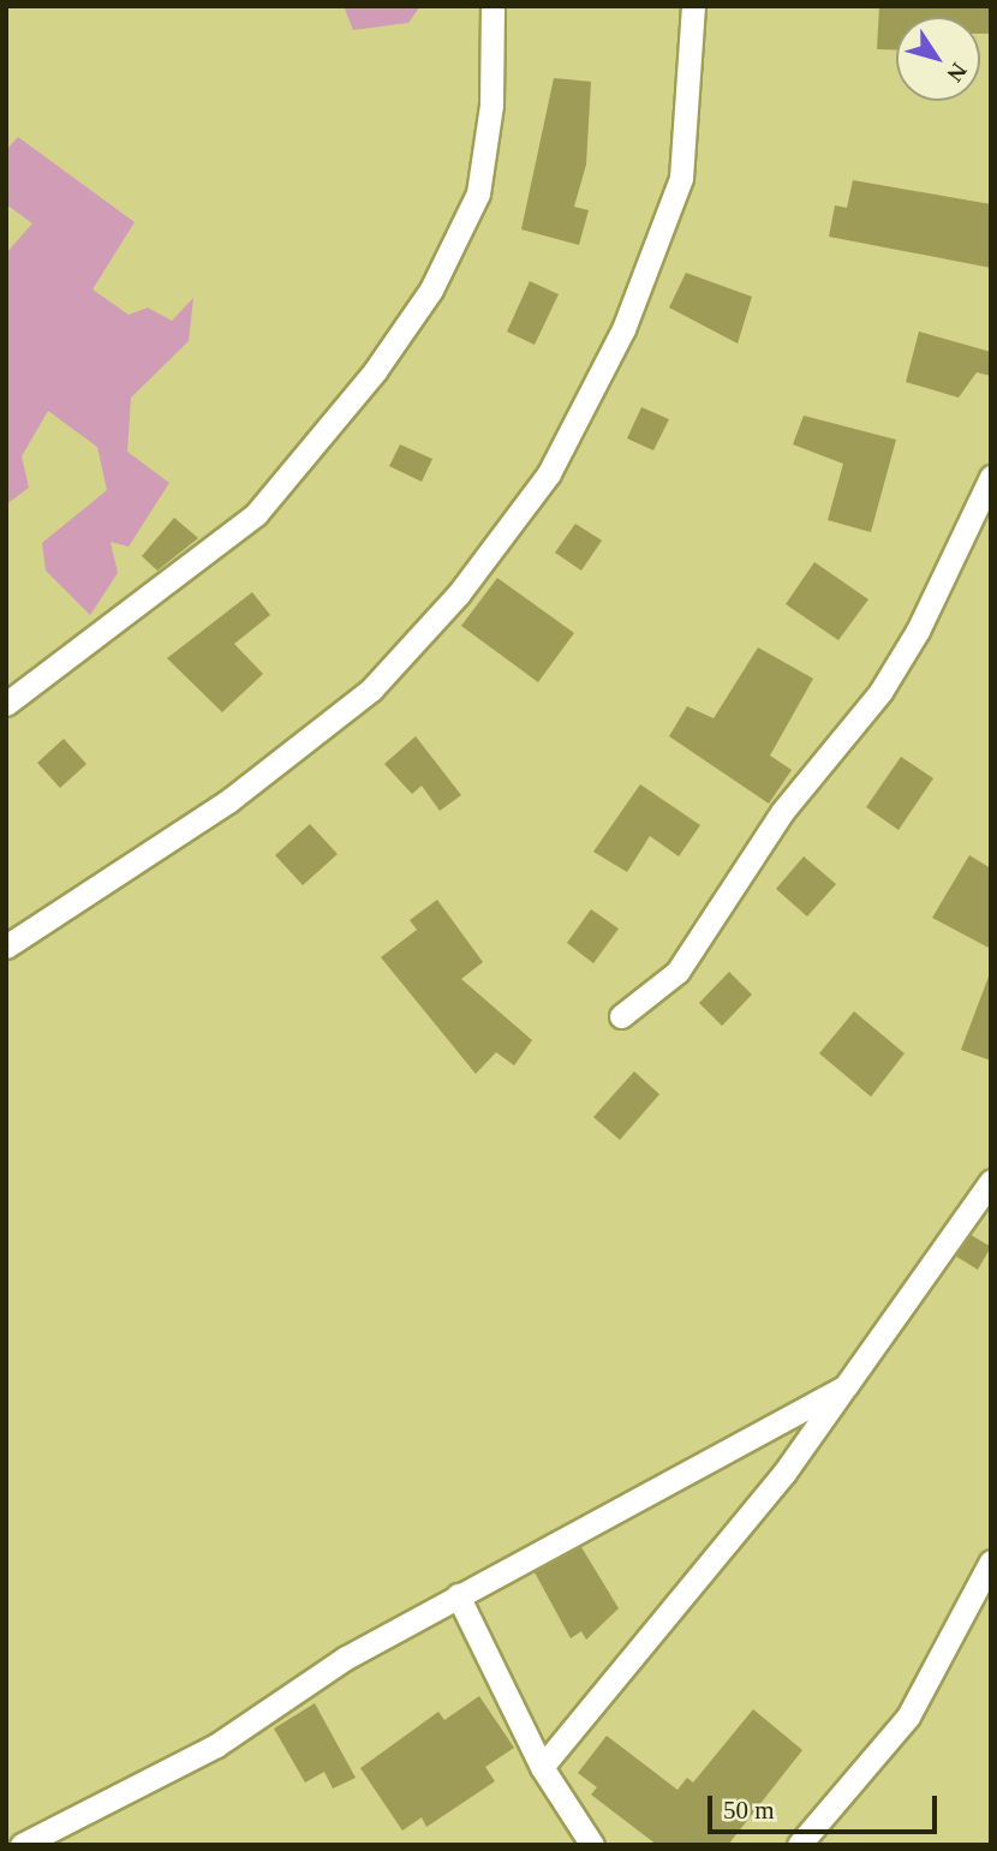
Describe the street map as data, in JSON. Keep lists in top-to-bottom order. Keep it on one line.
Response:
{"scale_bar":"50 m","north":"bottom right"}
